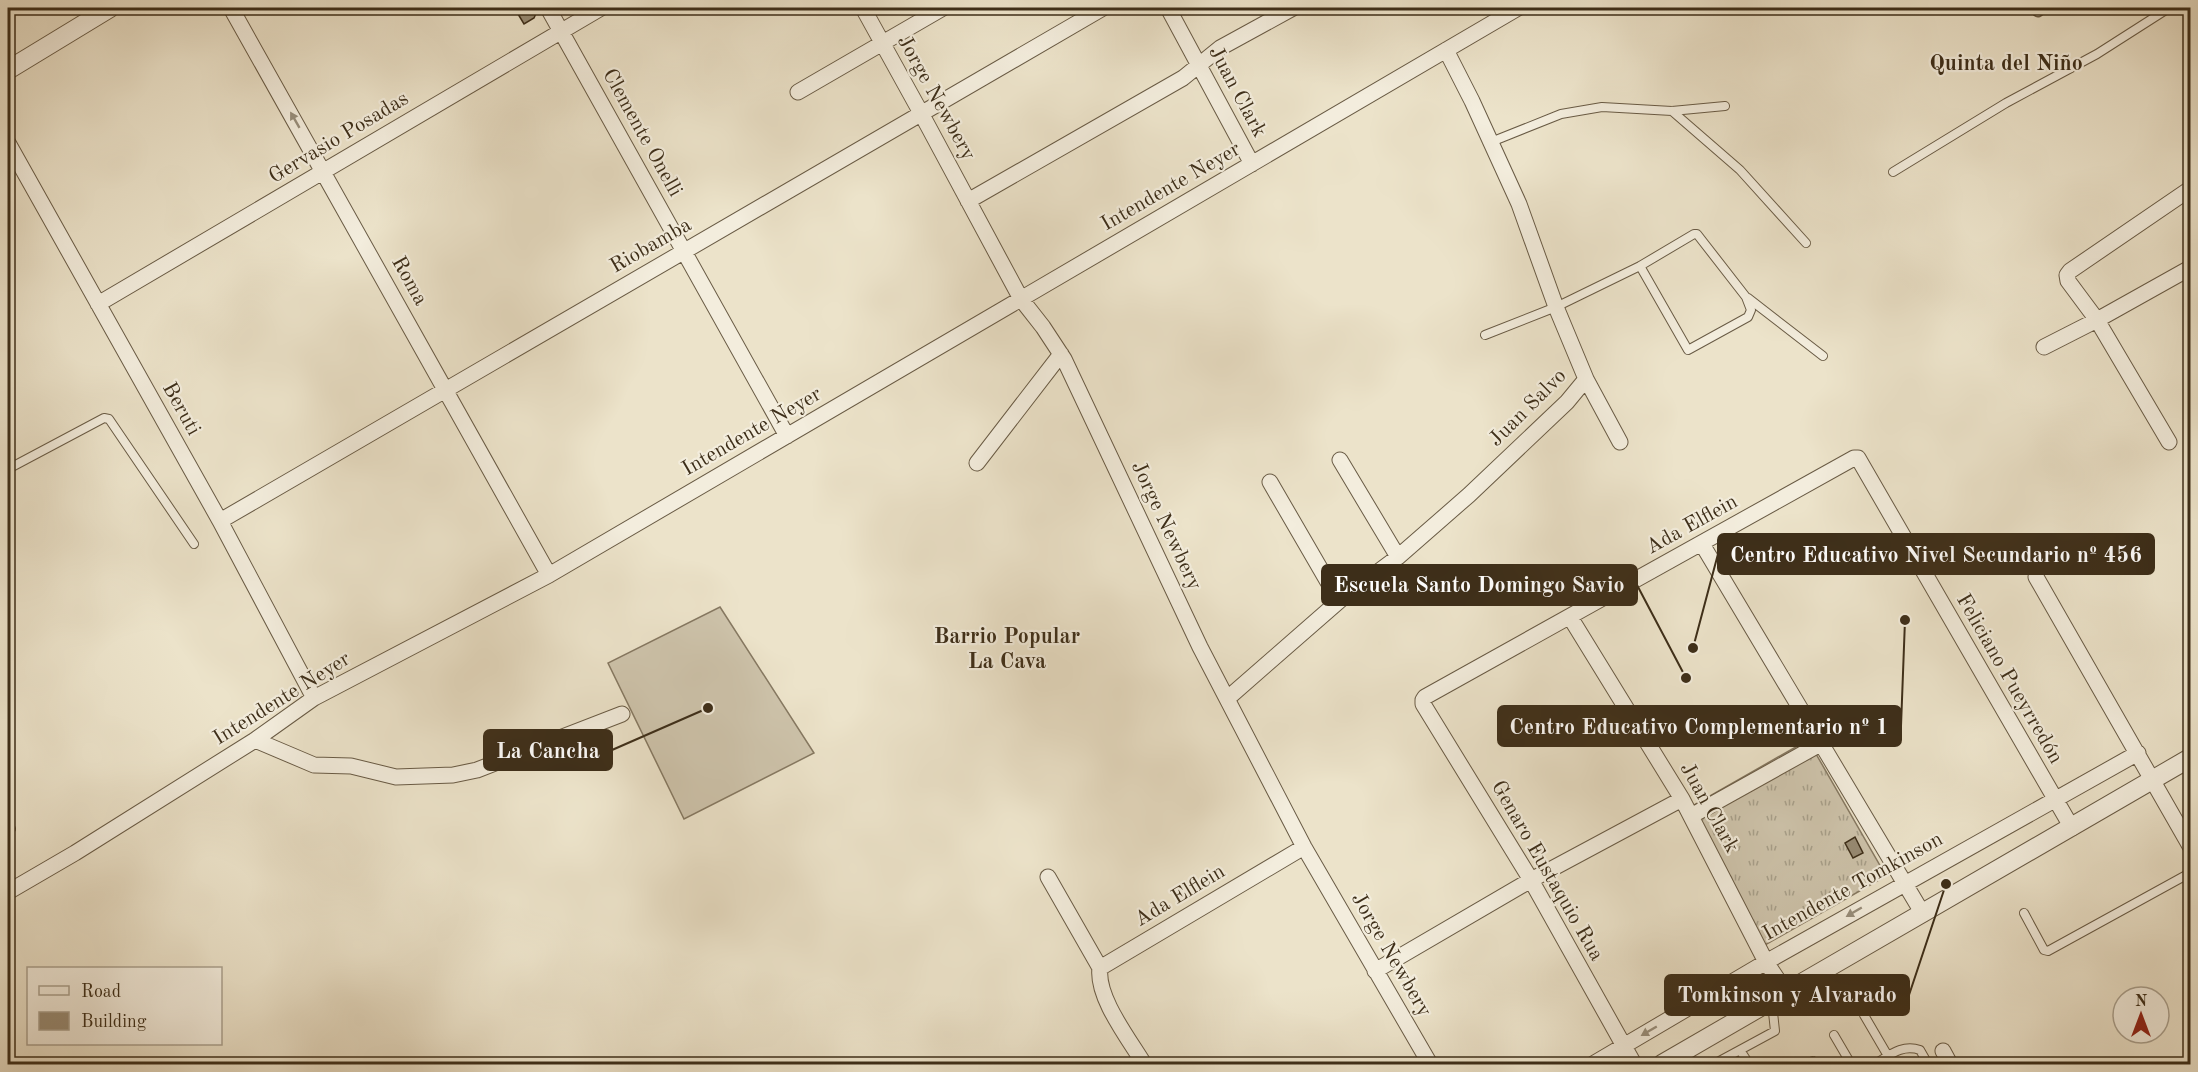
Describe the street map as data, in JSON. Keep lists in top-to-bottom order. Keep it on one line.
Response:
{"streets":{"street":["Juan Clark","Jorge Newbery","Clemente Onelli","Gervasio Posadas","Intendente Neyer","Riobamba","Roma","Juan Salvo","Beruti","Ada Elflein","Feliciano Pueyrredón","Genaro Eustaquio Rua","Intendente Tomkinson"]},"crossings":[["Juan Clark","Intendente Neyer"],["Juan Clark","Ada Elflein"],["Juan Clark","Intendente Tomkinson"],["Jorge Newbery","Intendente Neyer"],["Jorge Newbery","Riobamba"],["Jorge Newbery","Juan Salvo"],["Jorge Newbery","Ada Elflein"],["Clemente Onelli","Gervasio Posadas"],["Clemente Onelli","Intendente Neyer"],["Clemente Onelli","Riobamba"],["Gervasio Posadas","Roma"],["Gervasio Posadas","Beruti"],["Intendente Neyer","Roma"],["Intendente Neyer","Juan Salvo"],["Intendente Neyer","Beruti"],["Riobamba","Roma"],["Riobamba","Beruti"],["Ada Elflein","Feliciano Pueyrredón"],["Ada Elflein","Genaro Eustaquio Rua"],["Feliciano Pueyrredón","Intendente Tomkinson"],["Genaro Eustaquio Rua","Intendente Tomkinson"]],"districts":["Quinta del Niño","Barrio Popular La Cava"],"places":["Centro Educativo Complementario nº 1","Centro Educativo Nivel Secundario nº 456","Escuela Santo Domingo Savio","La Cancha","Tomkinson y Alvarado"],"legend":["Road","Building"],"north":"top"}
